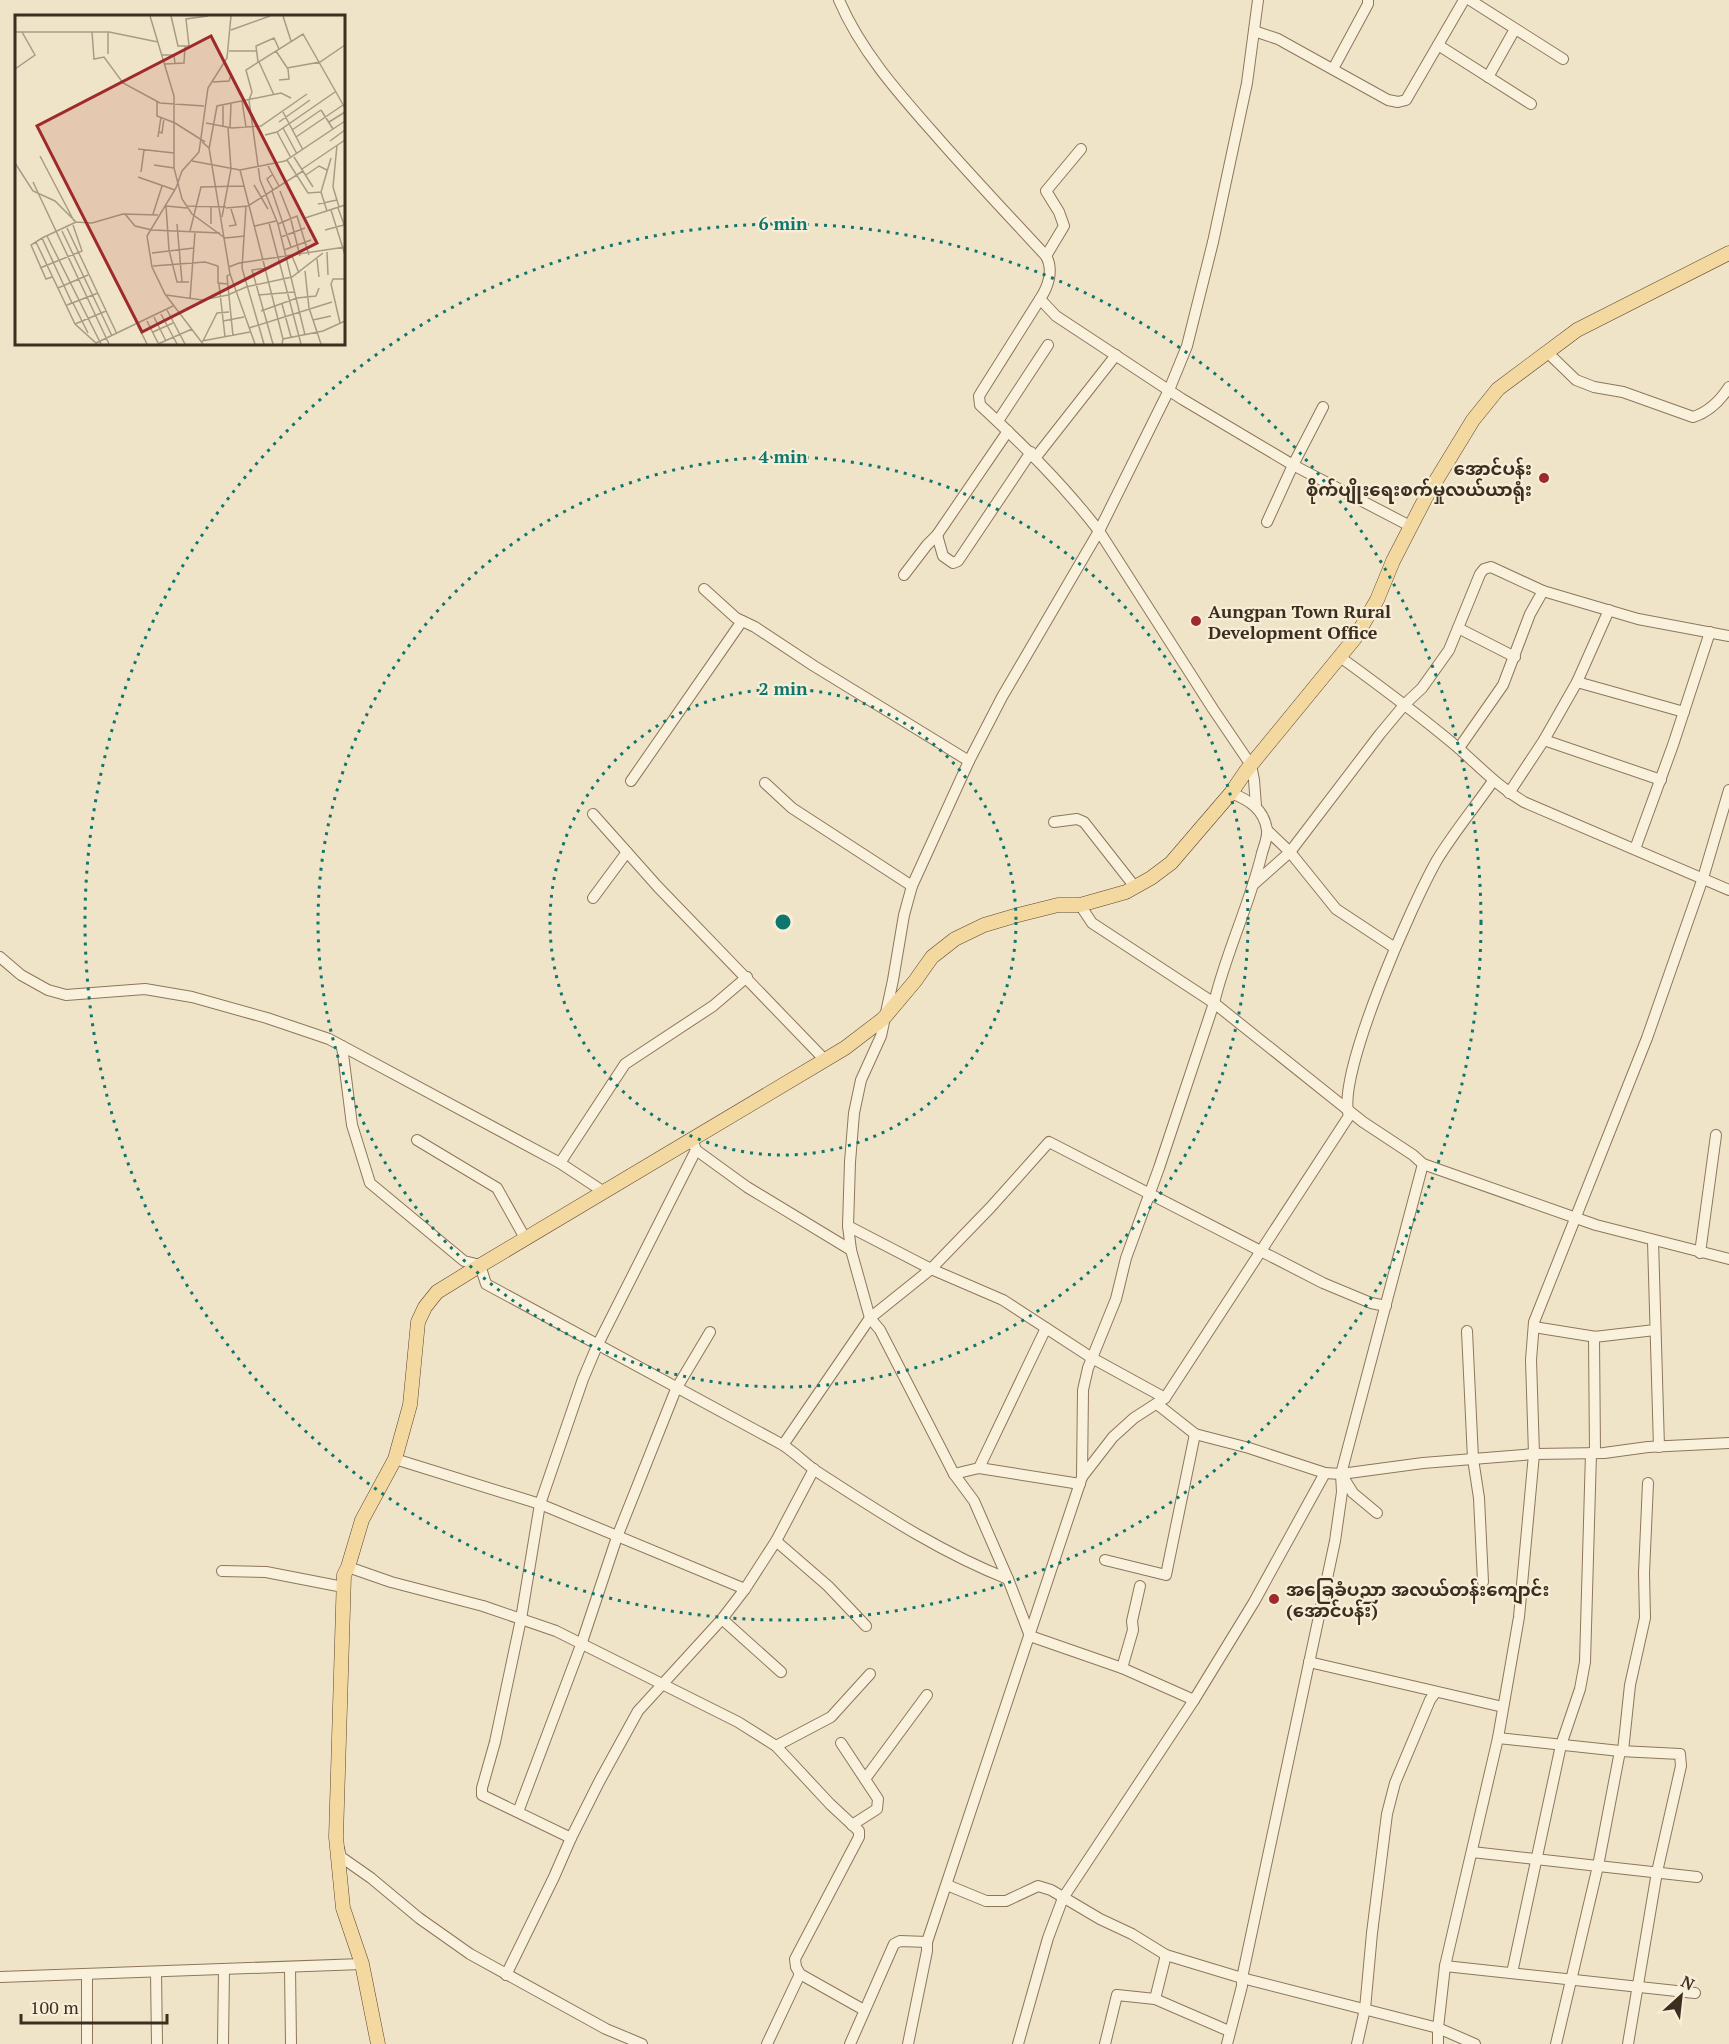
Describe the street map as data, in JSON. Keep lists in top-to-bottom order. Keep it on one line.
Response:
{"places":["အောင်ပန်း စိုက်ပျိုးရေးစက်မှုလယ်ယာရုံး","Aungpan Town Rural Development Office","အခြေခံပညာ အလယ်တန်းကျောင်း (အောင်ပန်း)"],"scale_bar":"100 m","north":"top right","rings":["6 min","4 min","2 min"]}
